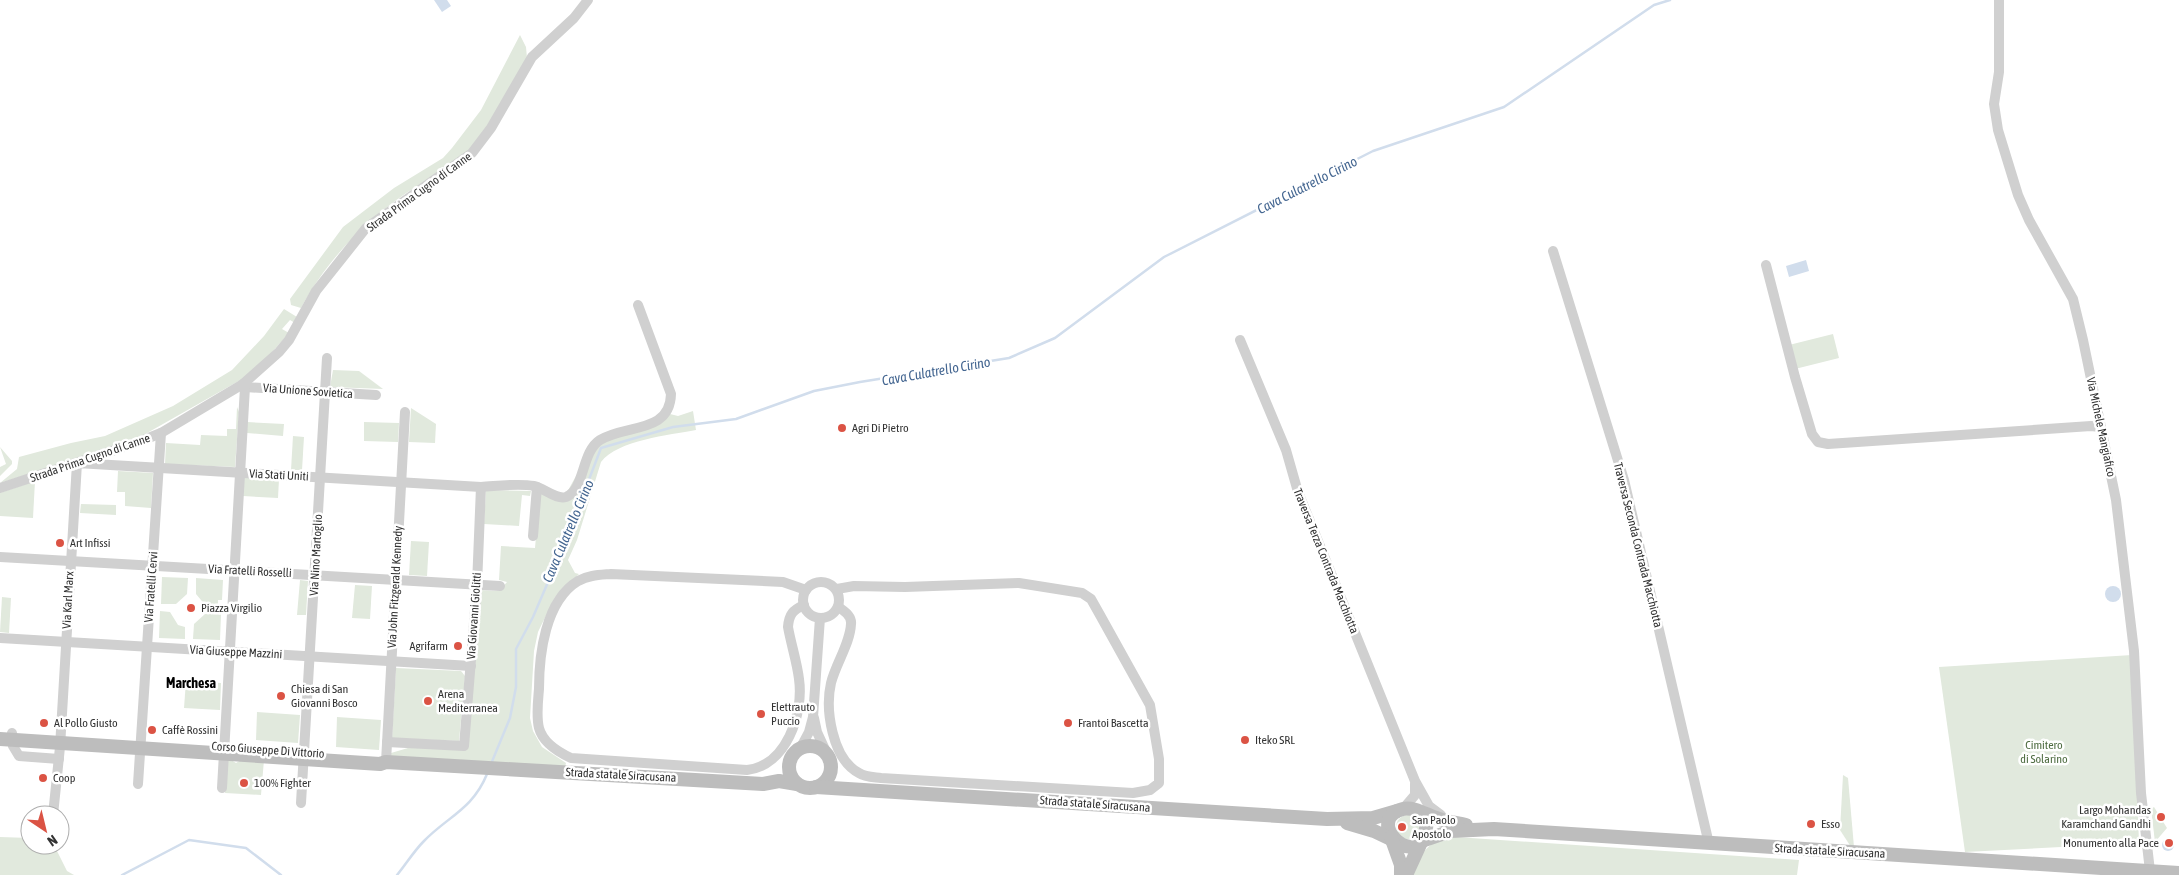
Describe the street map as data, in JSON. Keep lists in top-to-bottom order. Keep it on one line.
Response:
{"streets":{"main road":["Corso Giuseppe Di Vittorio","Strada statale Siracusana"],"street":["Strada Prima Cugno di Canne","Via Unione Sovietica","Via Michele Mangiafico","Via Stati Uniti","Traversa Seconda Contrada Macchiotta","Via Nino Martoglio","Traversa Terza Contrada Macchiotta","Via Fratelli Rosselli","Via Fratelli Cervi","Via John Fitzgerald Kennedy","Via Karl Marx","Via Giovanni Giolitti","Via Giuseppe Mazzini"]},"crossings":[["Strada Prima Cugno di Canne","Via Unione Sovietica"],["Strada Prima Cugno di Canne","Via Stati Uniti"],["Strada Prima Cugno di Canne","Via Fratelli Cervi"],["Strada Prima Cugno di Canne","Via Karl Marx"],["Via Unione Sovietica","Via Nino Martoglio"],["Via Michele Mangiafico","Strada statale Siracusana"],["Via Stati Uniti","Via Nino Martoglio"],["Via Stati Uniti","Via Fratelli Cervi"],["Via Stati Uniti","Via John Fitzgerald Kennedy"],["Via Stati Uniti","Via Karl Marx"],["Via Stati Uniti","Via Giovanni Giolitti"],["Traversa Seconda Contrada Macchiotta","Strada statale Siracusana"],["Via Nino Martoglio","Via Fratelli Rosselli"],["Via Nino Martoglio","Via Giuseppe Mazzini"],["Via Nino Martoglio","Corso Giuseppe Di Vittorio"],["Via Fratelli Rosselli","Via Fratelli Cervi"],["Via Fratelli Rosselli","Via John Fitzgerald Kennedy"],["Via Fratelli Rosselli","Via Karl Marx"],["Via Fratelli Rosselli","Via Giovanni Giolitti"],["Via Fratelli Cervi","Via Giuseppe Mazzini"],["Via Fratelli Cervi","Corso Giuseppe Di Vittorio"],["Via John Fitzgerald Kennedy","Via Giovanni Giolitti"],["Via John Fitzgerald Kennedy","Via Giuseppe Mazzini"],["Via John Fitzgerald Kennedy","Corso Giuseppe Di Vittorio"],["Via Karl Marx","Via Giuseppe Mazzini"],["Via Karl Marx","Corso Giuseppe Di Vittorio"],["Via Giovanni Giolitti","Via Giuseppe Mazzini"],["Corso Giuseppe Di Vittorio","Strada statale Siracusana"]],"districts":["Marchesa"],"water":["Cava Culatrello Cirino"],"parks":["Cimitero di Solarino"],"places":["Agri Di Pietro","Art Infissi","Piazza Virgilio","Agrifarm","Chiesa di San Giovanni Bosco","Arena Mediterranea","Elettrauto Puccio","Al Pollo Giusto","Frantoi Bascetta","Caffè Rossini","Iteko SRL","Coop","100% Fighter","Largo Mohandas Karamchand Gandhi","Esso","San Paolo Apostolo","Monumento alla Pace"],"north":"bottom right"}
